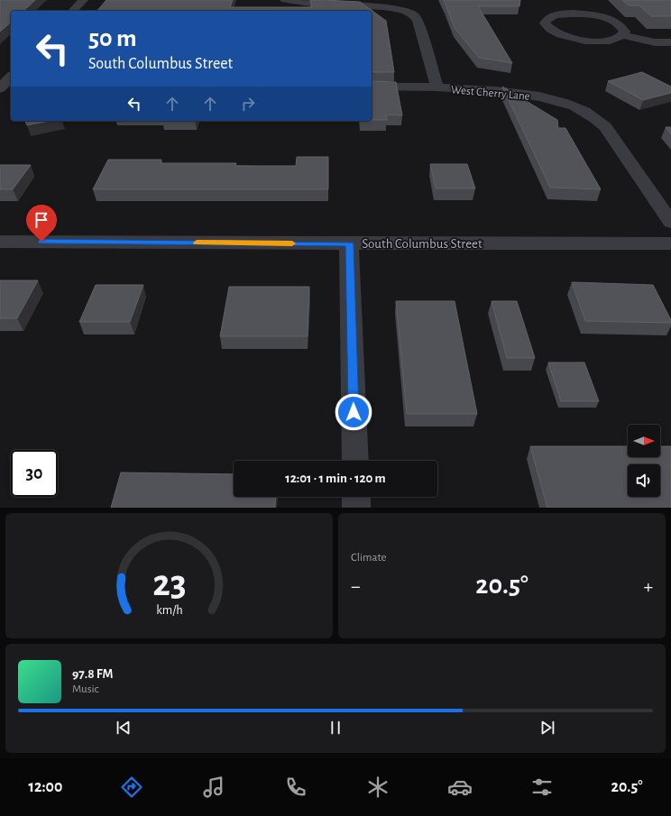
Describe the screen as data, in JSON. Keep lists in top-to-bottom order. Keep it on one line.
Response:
{"streets":{"street":["West Cherry Lane","South Columbus Street"]},"north":"right","page":{"turn":["50 m","South Columbus Street"],"limit":"30","trip":"12:01 · 1 min · 120 m","tile":"Climate","heat":["−","20.5°","+"],"song":["97.8 FM","Music"],"tabs":["12:00","20.5°"],"gauge":["23","km/h"]}}
